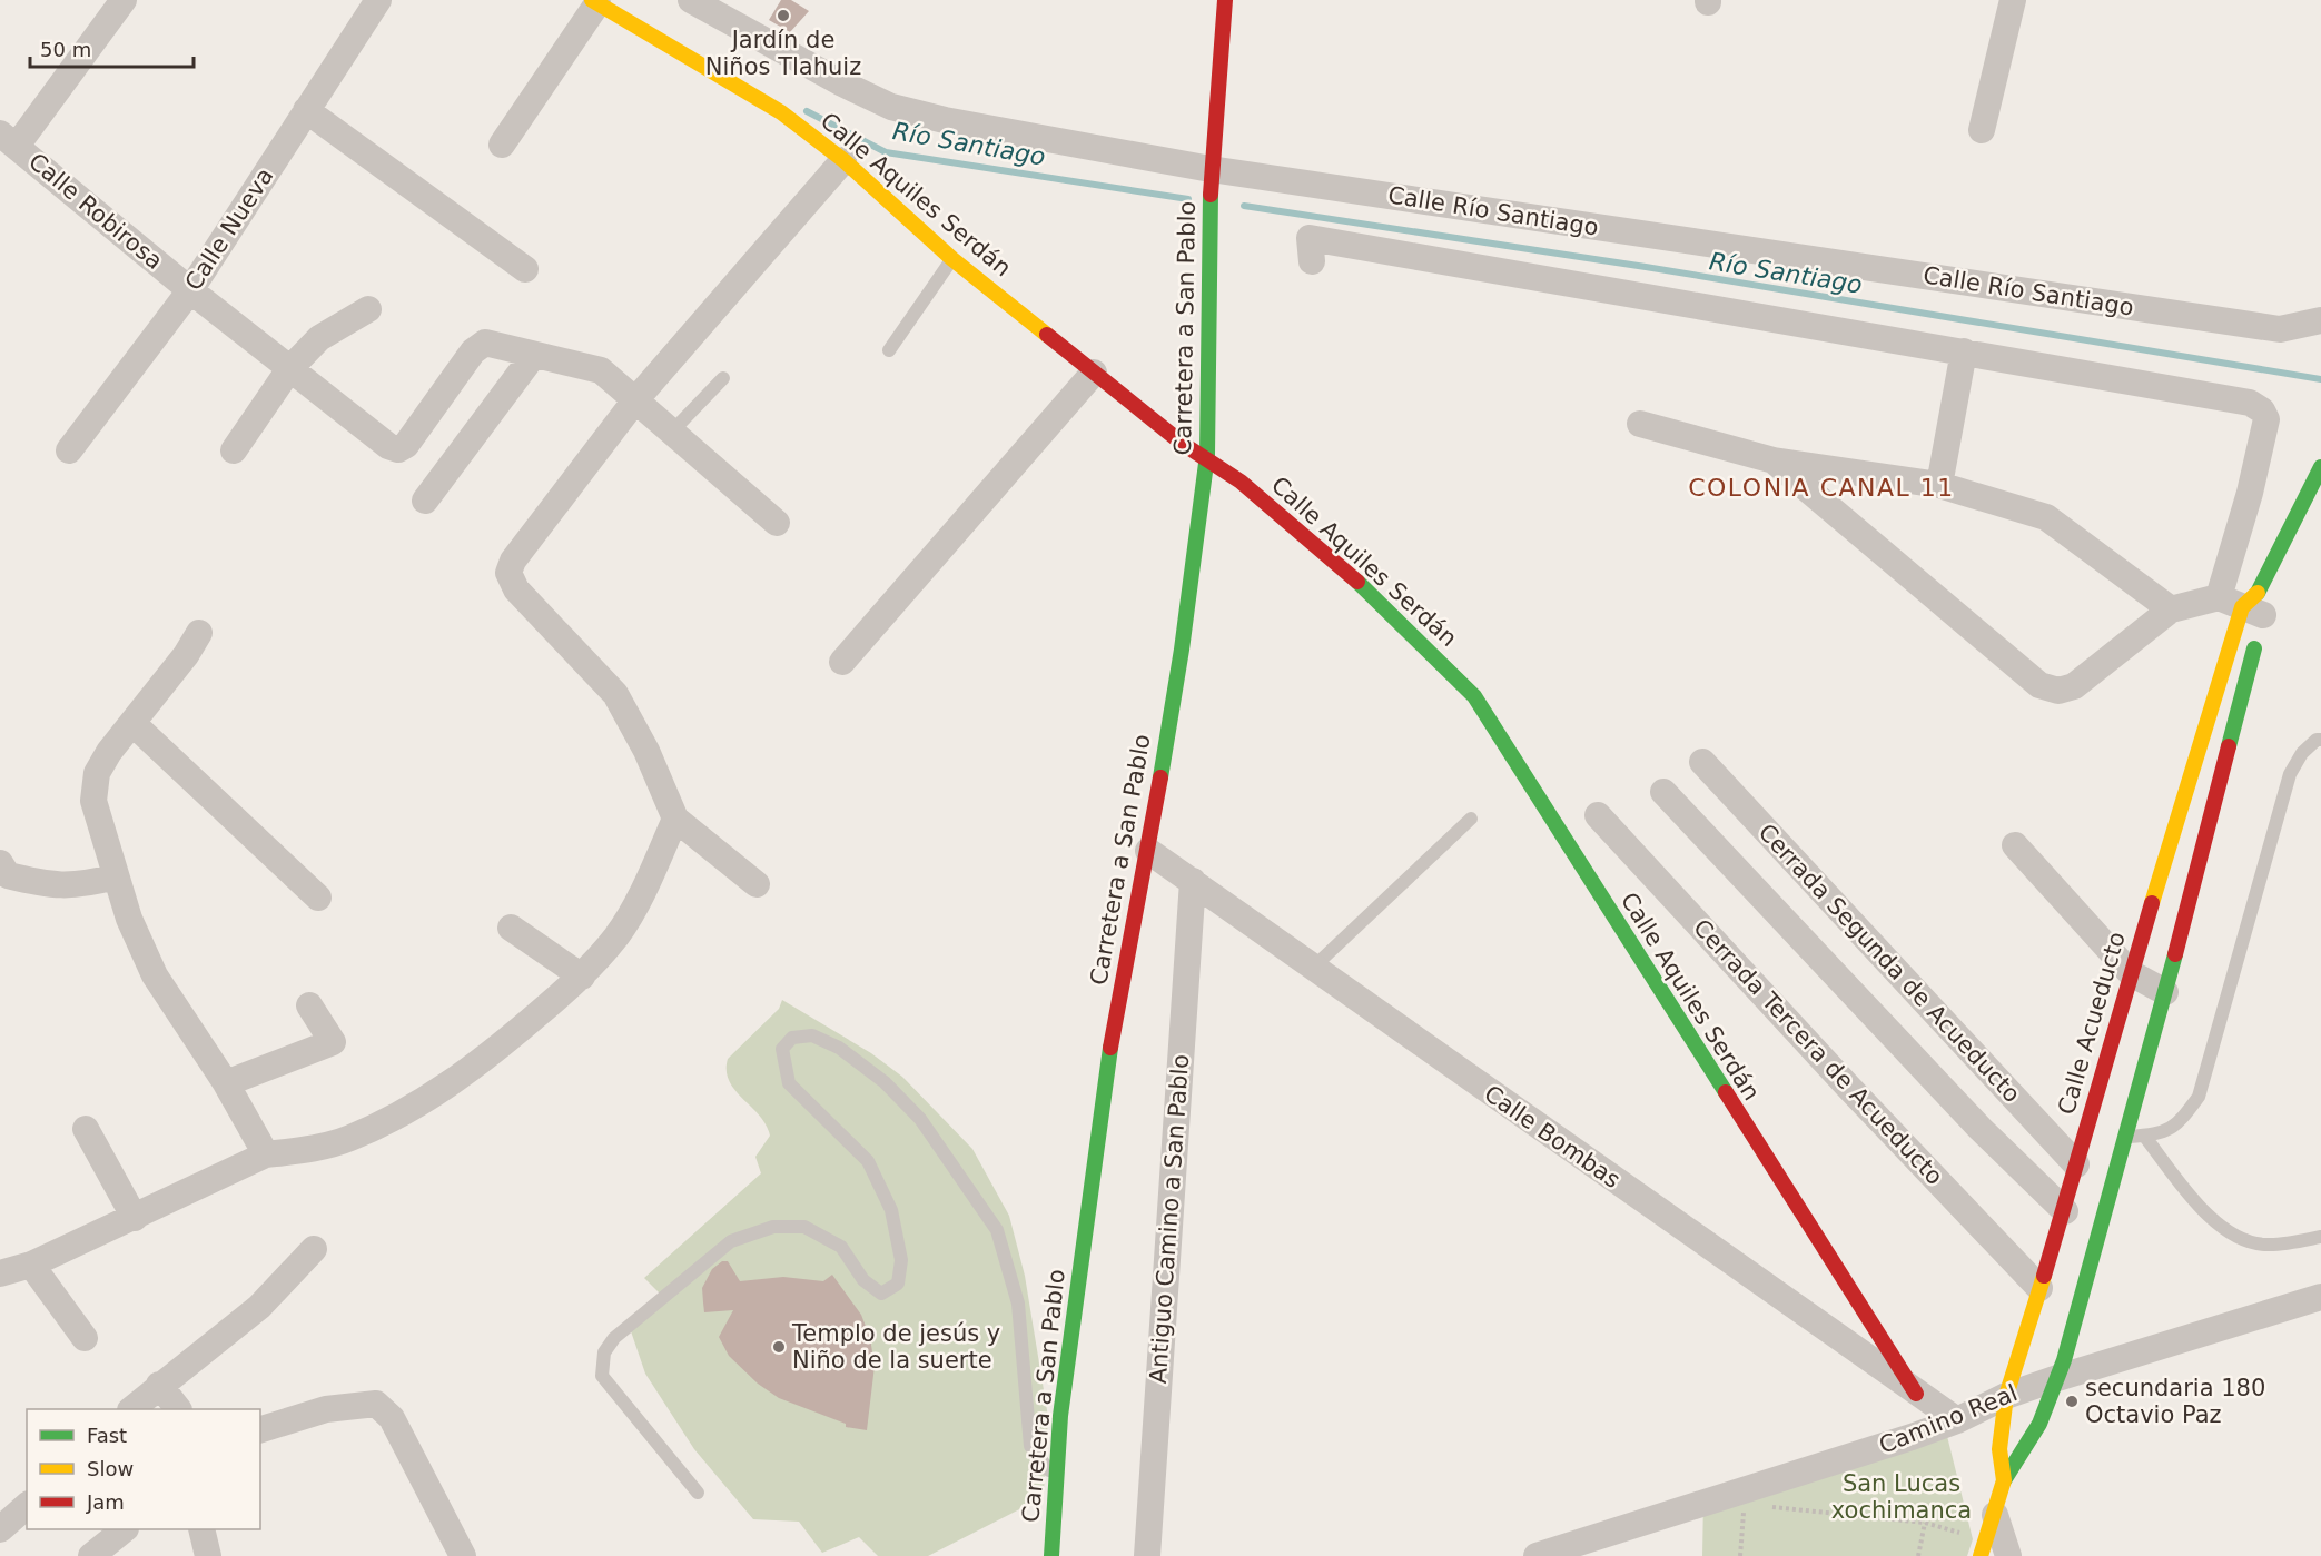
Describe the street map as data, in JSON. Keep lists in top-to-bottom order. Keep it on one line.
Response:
{"streets":{"street":["Calle Aquiles Serdán","Calle Robirosa","Calle Río Santiago","Calle Nueva","Carretera a San Pablo","Cerrada Segunda de Acueducto","Calle Acueducto","Cerrada Tercera de Acueducto","Calle Bombas","Antiguo Camino a San Pablo","Camino Real"]},"crossings":[["Calle Aquiles Serdán","Carretera a San Pablo"],["Calle Aquiles Serdán","Calle Bombas"],["Calle Robirosa","Calle Nueva"],["Calle Río Santiago","Carretera a San Pablo"],["Carretera a San Pablo","Calle Bombas"],["Cerrada Segunda de Acueducto","Calle Acueducto"],["Calle Acueducto","Cerrada Tercera de Acueducto"],["Calle Acueducto","Camino Real"],["Calle Bombas","Antiguo Camino a San Pablo"],["Calle Bombas","Camino Real"]],"districts":["COLONIA CANAL 11"],"water":["Río Santiago"],"parks":["San Lucas xochimanca"],"places":["Jardín de Niños Tlahuiz","Templo de jesús y Niño de la suerte","secundaria 180 Octavio Paz"],"legend":["Fast","Slow","Jam"],"scale_bar":"50 m"}
